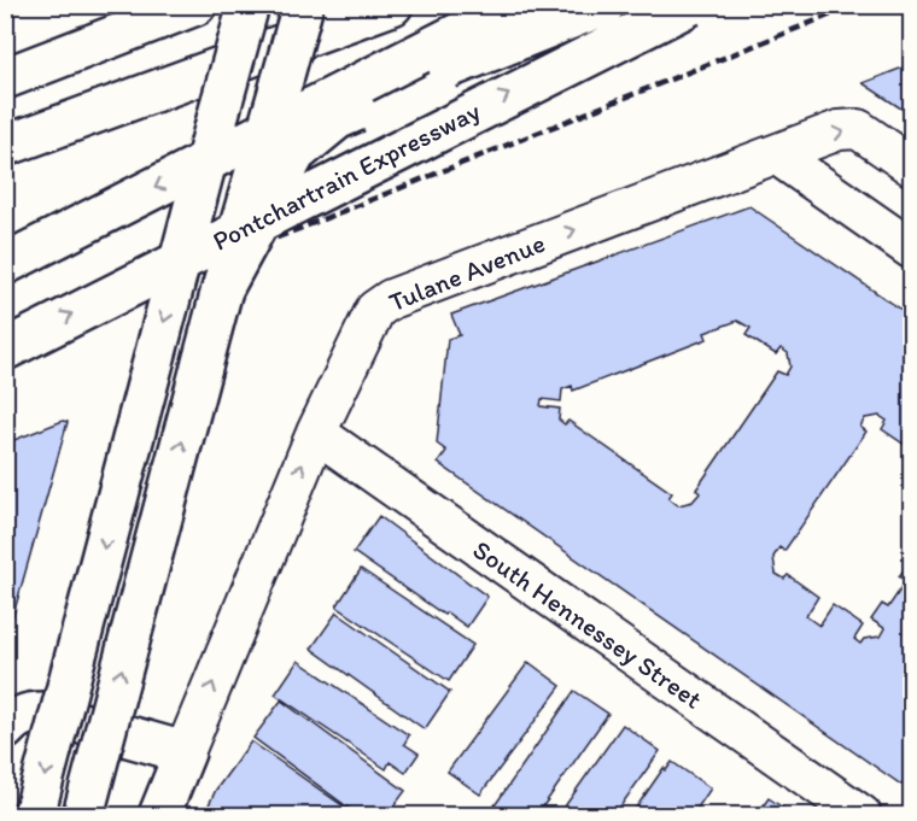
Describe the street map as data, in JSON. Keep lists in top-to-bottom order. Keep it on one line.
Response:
{"streets":{"main road":["Pontchartrain Expressway"],"street":["Tulane Avenue","South Hennessey Street"]},"crossings":[["Tulane Avenue","South Hennessey Street"]],"one_way":["Tulane Avenue"]}
